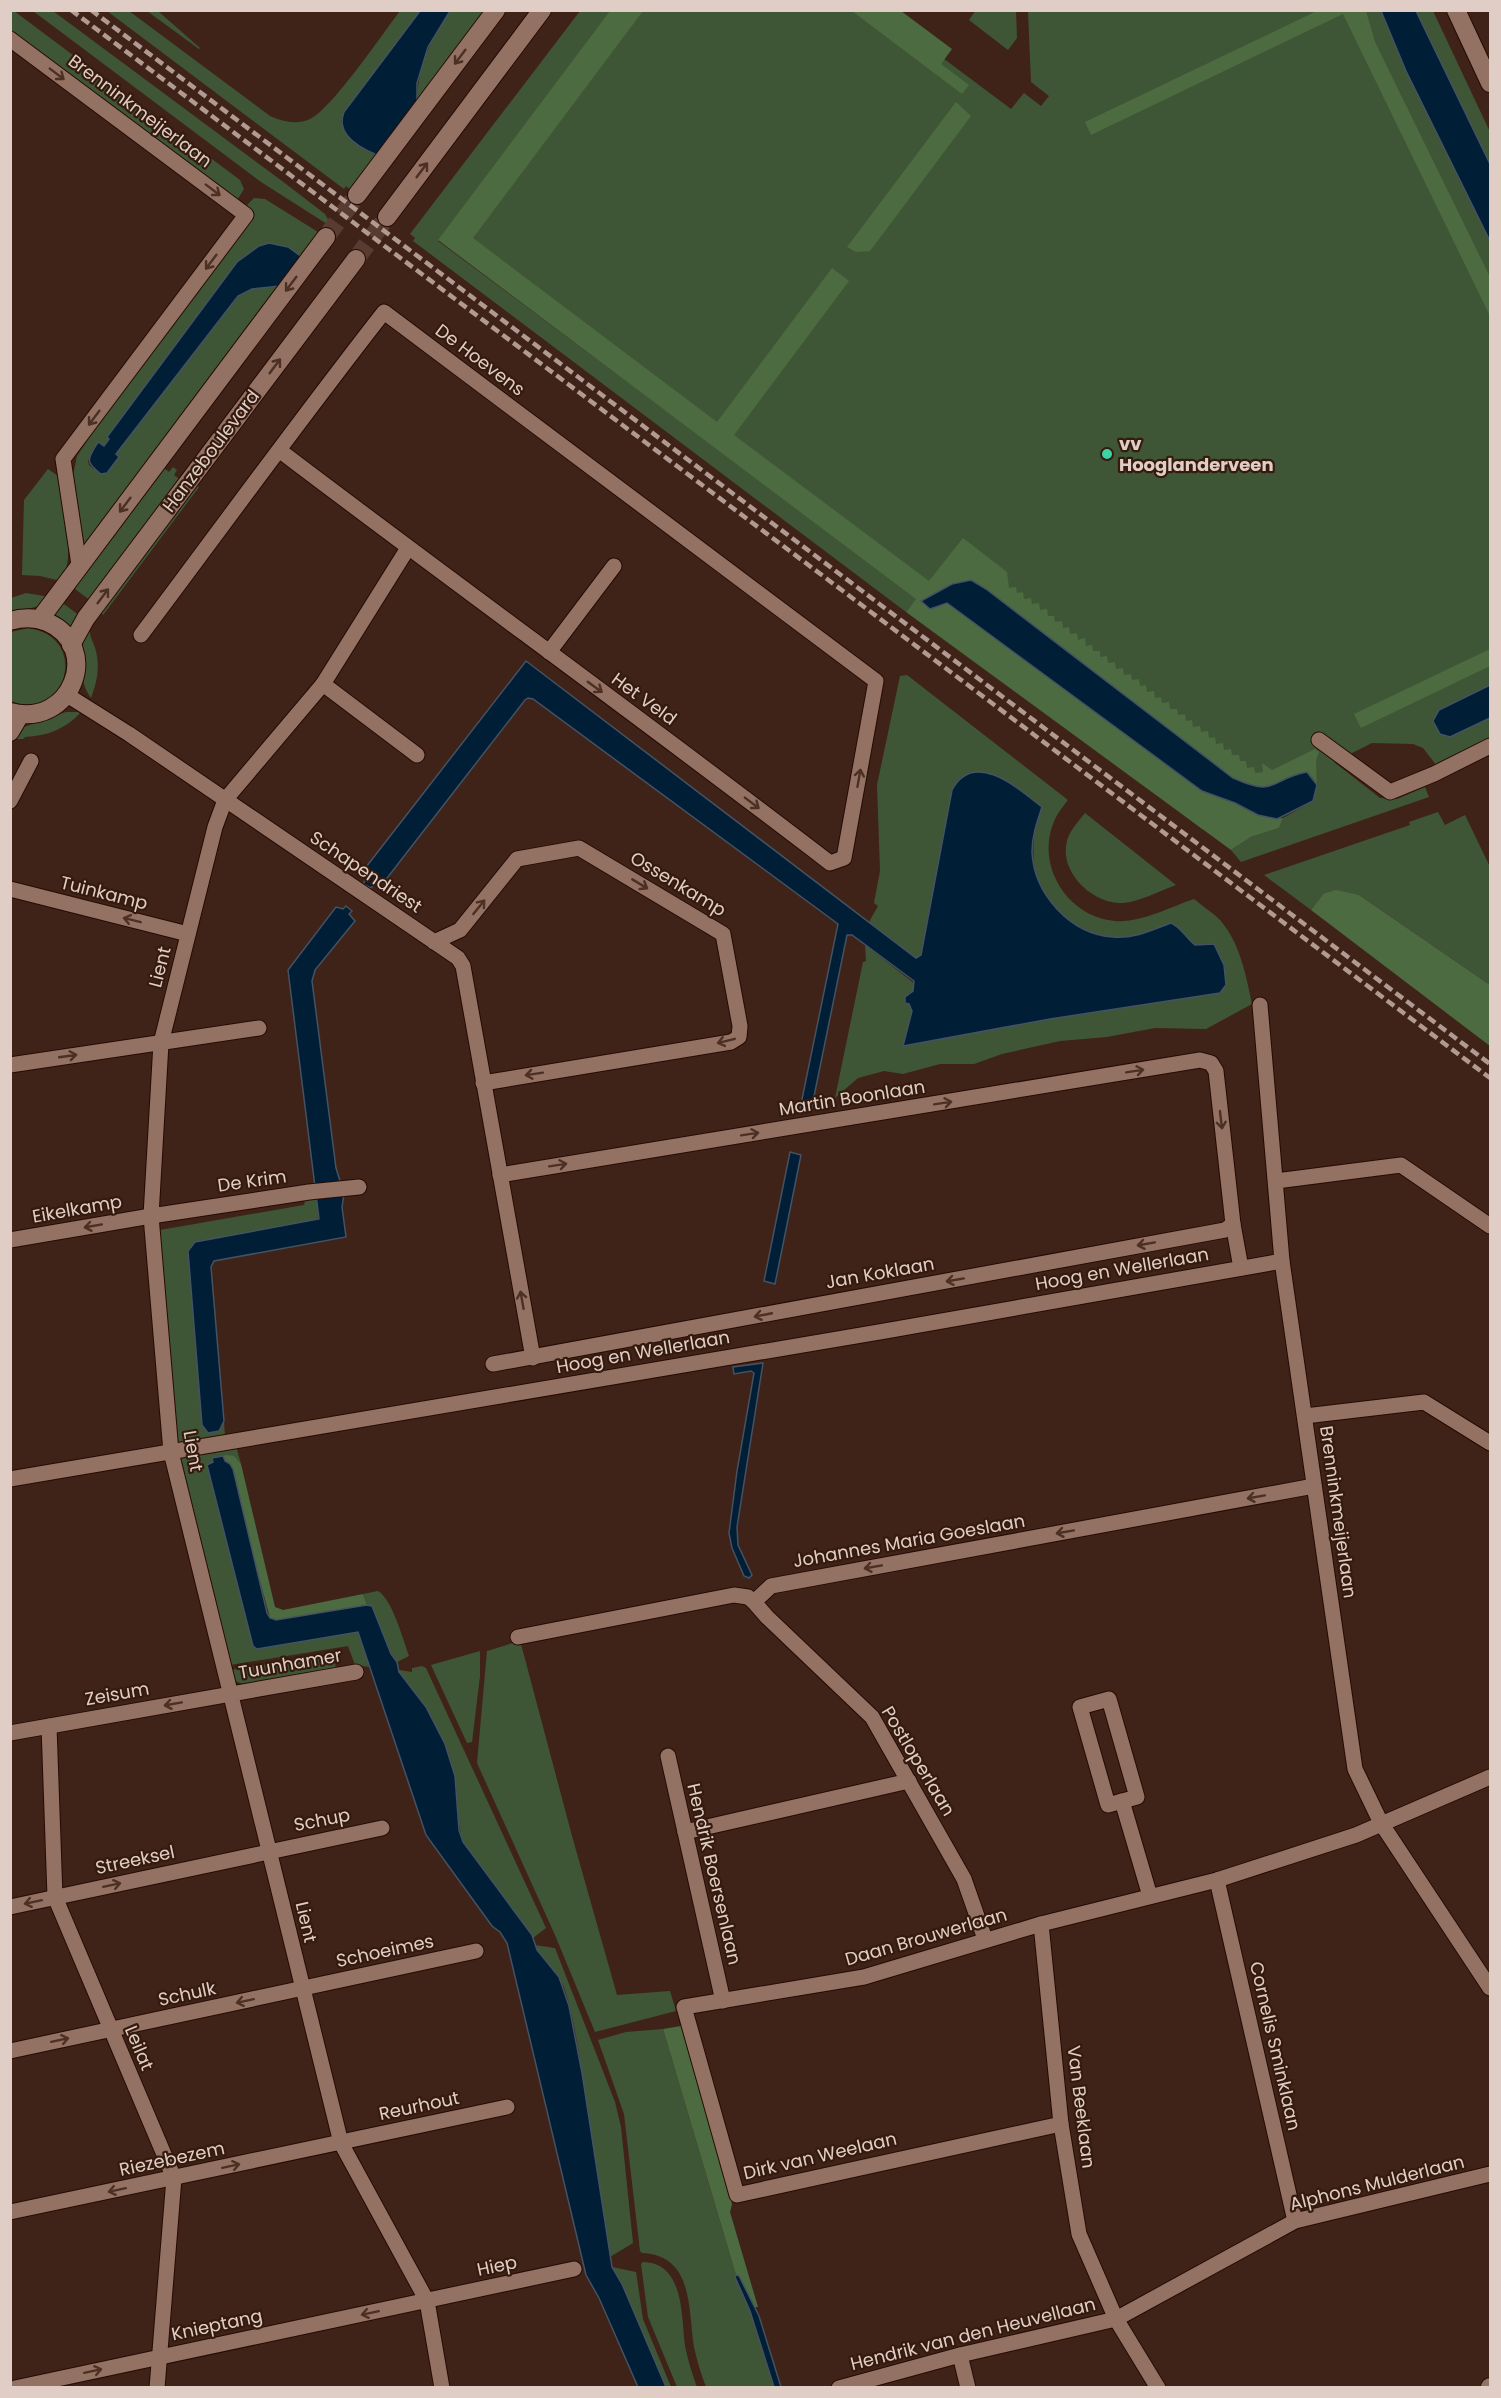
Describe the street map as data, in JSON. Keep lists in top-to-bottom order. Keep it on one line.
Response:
{"streets":{"main road":["Hanzeboulevard"],"street":["Brenninkmeijerlaan","De Hoevens","Het Veld","Schapendriest","Ossenkamp","Tuinkamp","Lient","Martin Boonlaan","De Krim","Eikelkamp","Hoog en Wellerlaan","Jan Koklaan","Johannes Maria Goeslaan","Tuunhamer","Zeisum","Postloperlaan","Schup","Streeksel","Hendrik Boersenlaan","Daan Brouwerlaan","Schoeimes","Schulk","Cornelis Sminklaan","Leilat","Reurhout","Van Beeklaan","Dirk van Weelaan","Riezebezem","Alphons Mulderlaan","Hiep","Knieptang","Hendrik van den Heuvellaan"]},"crossings":[["Brenninkmeijerlaan","Hanzeboulevard"],["Brenninkmeijerlaan","Hoog en Wellerlaan"],["Brenninkmeijerlaan","Johannes Maria Goeslaan"],["De Hoevens","Het Veld"],["Het Veld","Lient"],["Schapendriest","Ossenkamp"],["Schapendriest","Lient"],["Schapendriest","Martin Boonlaan"],["Tuinkamp","Lient"],["Lient","De Krim"],["Lient","Eikelkamp"],["Lient","Hoog en Wellerlaan"],["Lient","Tuunhamer"],["Lient","Zeisum"],["Lient","Schup"],["Lient","Streeksel"],["Lient","Schoeimes"],["Lient","Schulk"],["Lient","Reurhout"],["Lient","Riezebezem"],["Lient","Hiep"],["Lient","Knieptang"],["Martin Boonlaan","Jan Koklaan"],["De Krim","Eikelkamp"],["Johannes Maria Goeslaan","Postloperlaan"],["Tuunhamer","Zeisum"],["Zeisum","Leilat"],["Postloperlaan","Daan Brouwerlaan"],["Schup","Streeksel"],["Streeksel","Leilat"],["Hendrik Boersenlaan","Daan Brouwerlaan"],["Daan Brouwerlaan","Van Beeklaan"],["Daan Brouwerlaan","Dirk van Weelaan"],["Schoeimes","Schulk"],["Schulk","Leilat"],["Cornelis Sminklaan","Alphons Mulderlaan"],["Leilat","Riezebezem"],["Leilat","Knieptang"],["Reurhout","Riezebezem"],["Van Beeklaan","Dirk van Weelaan"],["Van Beeklaan","Alphons Mulderlaan"],["Van Beeklaan","Hendrik van den Heuvellaan"],["Alphons Mulderlaan","Hendrik van den Heuvellaan"],["Hiep","Knieptang"]],"one_way":["Martin Boonlaan","Eikelkamp","Jan Koklaan","Johannes Maria Goeslaan","Zeisum"],"places":["vv Hooglanderveen"]}
